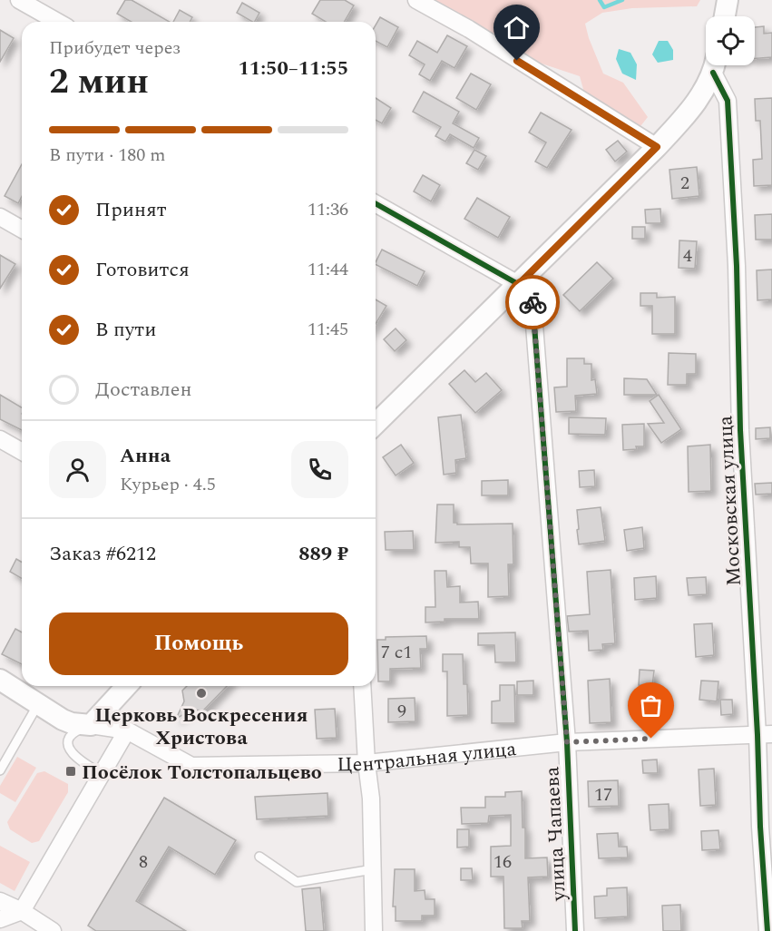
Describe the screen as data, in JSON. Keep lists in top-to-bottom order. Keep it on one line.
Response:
{"streets":{"street":["Московская улица","Центральная улица","улица Чапаева"]},"crossings":[["Московская улица","Центральная улица"],["Центральная улица","улица Чапаева"]],"places":{"other":["Церковь Воскресения Христова"],"transit":["Посёлок Толстопальцево"]},"house_numbers":["2","4","7 с1","9","17","8","16"],"page":{"heading":["2 мин","Прибудет через","11:50–11:55"],"panel":["Анна","Курьер · 4.5","Заказ #6212","889 ₽"],"bar":"В пути · 180 m","list":[["Принят","11:36"],["Готовится","11:44"],["В пути","11:45"],"Доставлен"],"buttons":"Помощь"}}
